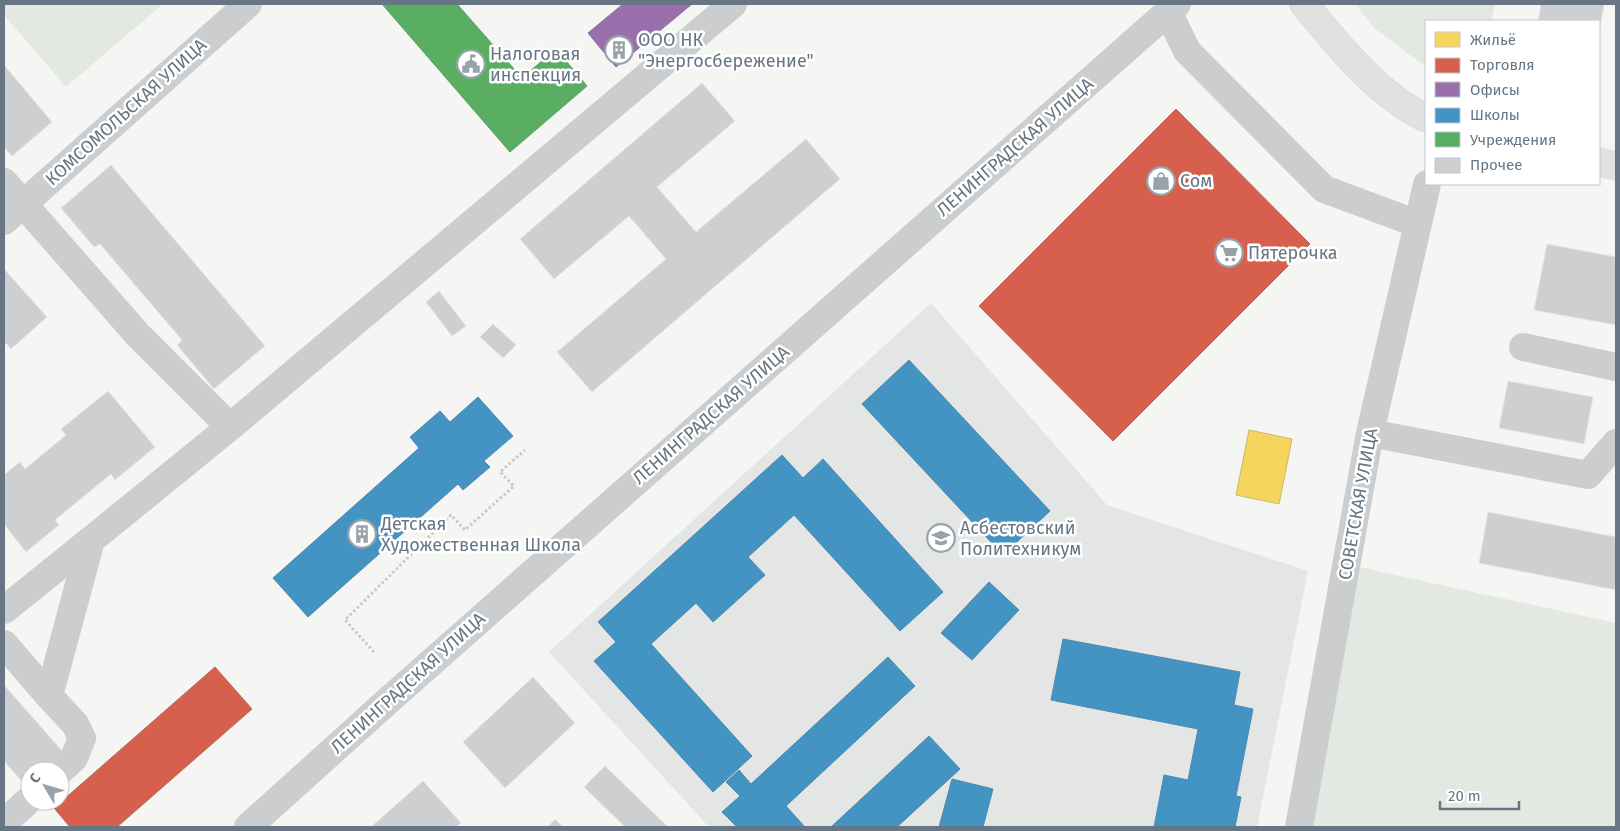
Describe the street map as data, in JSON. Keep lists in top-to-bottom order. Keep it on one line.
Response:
{"streets":{"street":["КОМСОМОЛЬСКАЯ УЛИЦА","ЛЕНИНГРАДСКАЯ УЛИЦА","СОВЕТСКАЯ УЛИЦА"]},"places":{"building":["ООО НК \"Энергосбережение\"","Детская Художественная Школа"],"public building":["Налоговая инспекция"],"shop":["Сом"],"supermarket":["Пятерочка"],"school or university":["Асбестовский Политехникум"]},"legend":["Жильё","Торговля","Офисы","Школы","Учреждения","Прочее"],"scale_bar":"20 m","north":"top left"}
